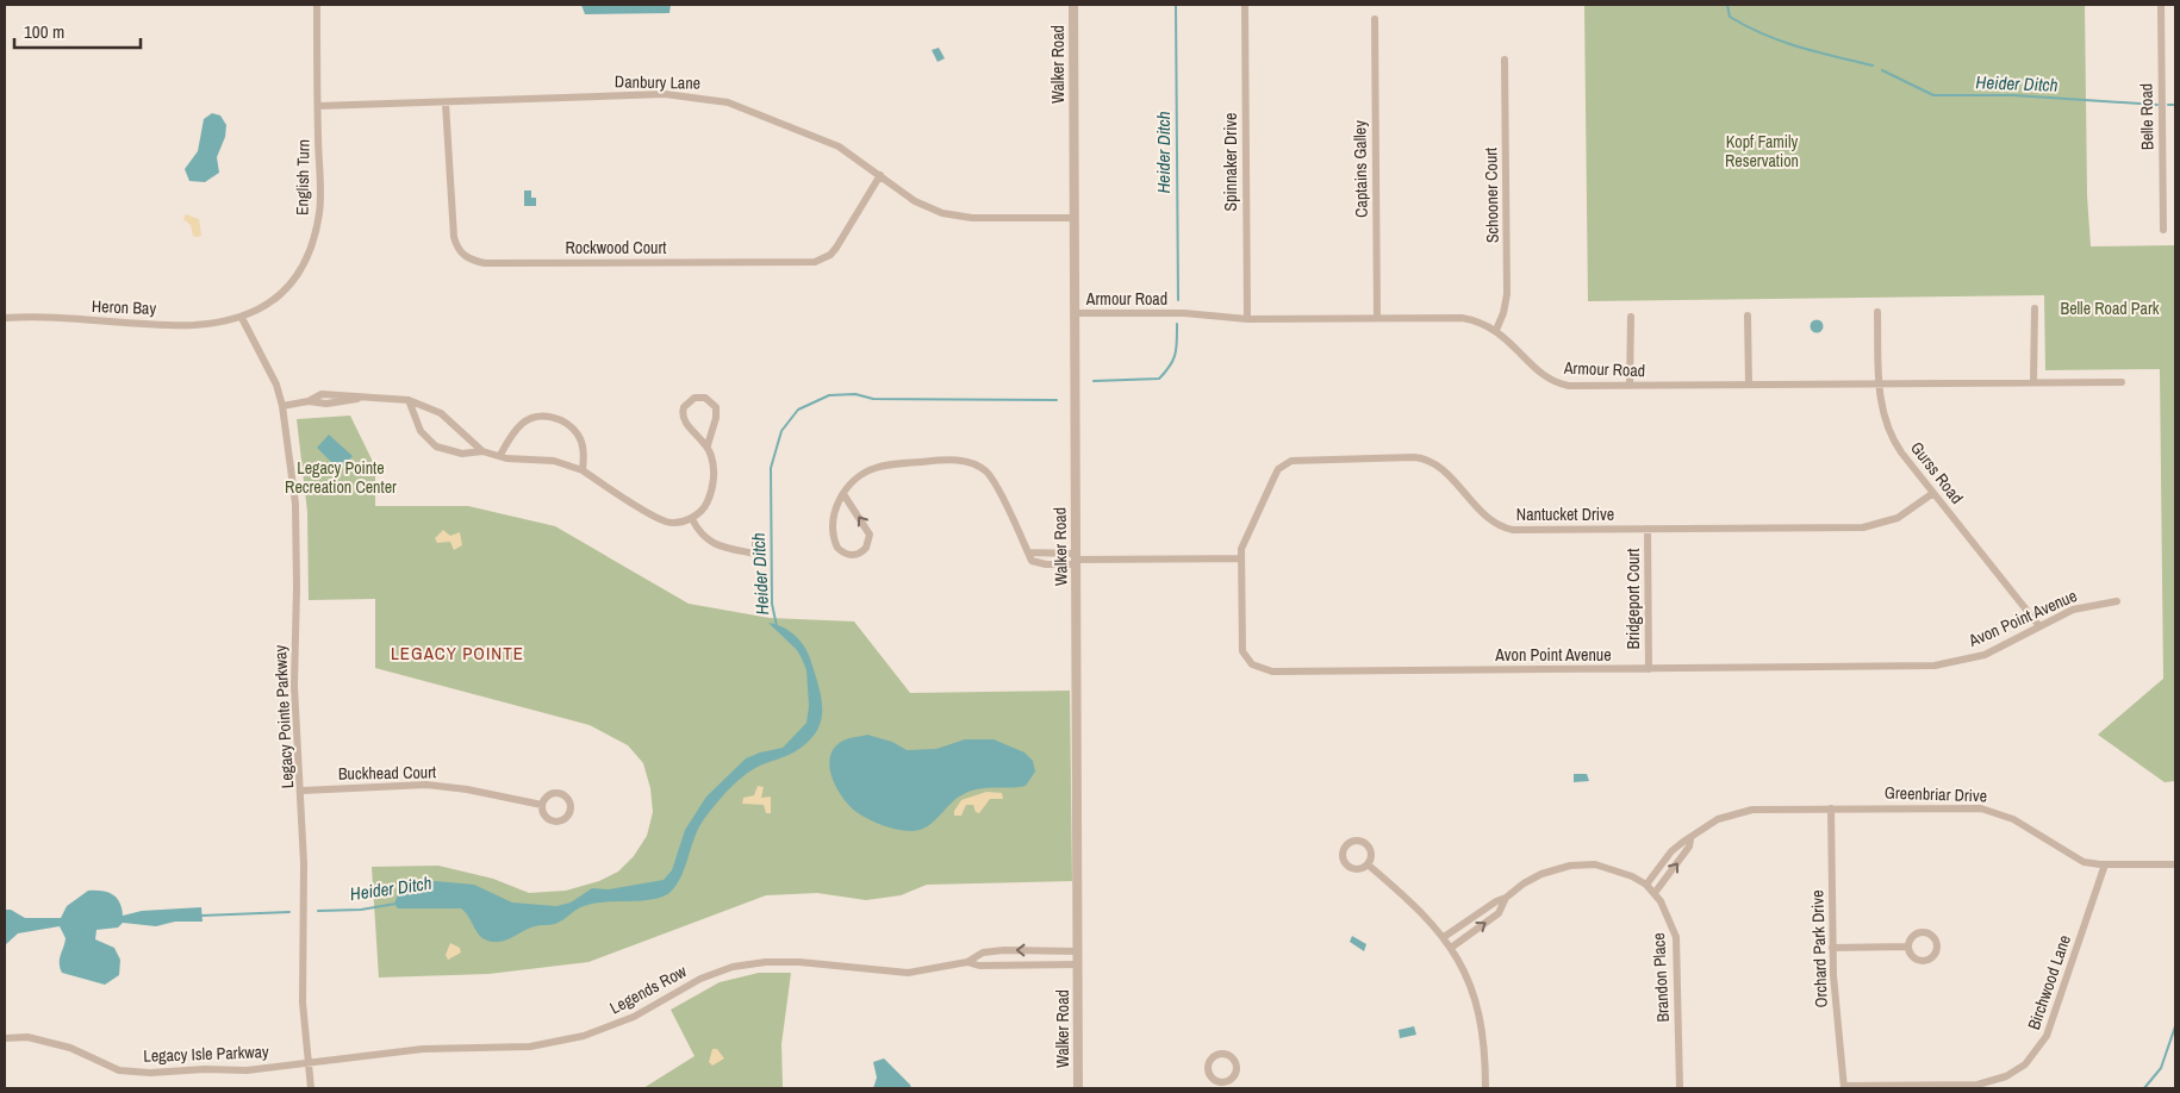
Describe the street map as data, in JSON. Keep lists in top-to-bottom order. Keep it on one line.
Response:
{"streets":{"street":["Walker Road","Danbury Lane","Belle Road","Spinnaker Drive","Captains Galley","English Turn","Schooner Court","Rockwood Court","Armour Road","Heron Bay","Gurss Road","Nantucket Drive","Bridgeport Court","Avon Point Avenue","Legacy Pointe Parkway","Buckhead Court","Greenbriar Drive","Orchard Park Drive","Brandon Place","Birchwood Lane","Legends Row","Legacy Isle Parkway"]},"crossings":[["Walker Road","Danbury Lane"],["Walker Road","Armour Road"],["Walker Road","Legends Row"],["Danbury Lane","English Turn"],["Danbury Lane","Rockwood Court"],["Spinnaker Drive","Armour Road"],["Captains Galley","Armour Road"],["English Turn","Heron Bay"],["English Turn","Legacy Pointe Parkway"],["Schooner Court","Armour Road"],["Armour Road","Gurss Road"],["Heron Bay","Legacy Pointe Parkway"],["Gurss Road","Nantucket Drive"],["Gurss Road","Avon Point Avenue"],["Nantucket Drive","Bridgeport Court"],["Nantucket Drive","Avon Point Avenue"],["Bridgeport Court","Avon Point Avenue"],["Legacy Pointe Parkway","Buckhead Court"],["Legacy Pointe Parkway","Legends Row"],["Legacy Pointe Parkway","Legacy Isle Parkway"],["Greenbriar Drive","Orchard Park Drive"],["Greenbriar Drive","Brandon Place"],["Greenbriar Drive","Birchwood Lane"],["Orchard Park Drive","Birchwood Lane"],["Legends Row","Legacy Isle Parkway"]],"districts":["LEGACY POINTE"],"water":["Heider Ditch"],"parks":["Kopf Family Reservation","Belle Road Park","Legacy Pointe Recreation Center"],"scale_bar":"100 m"}
